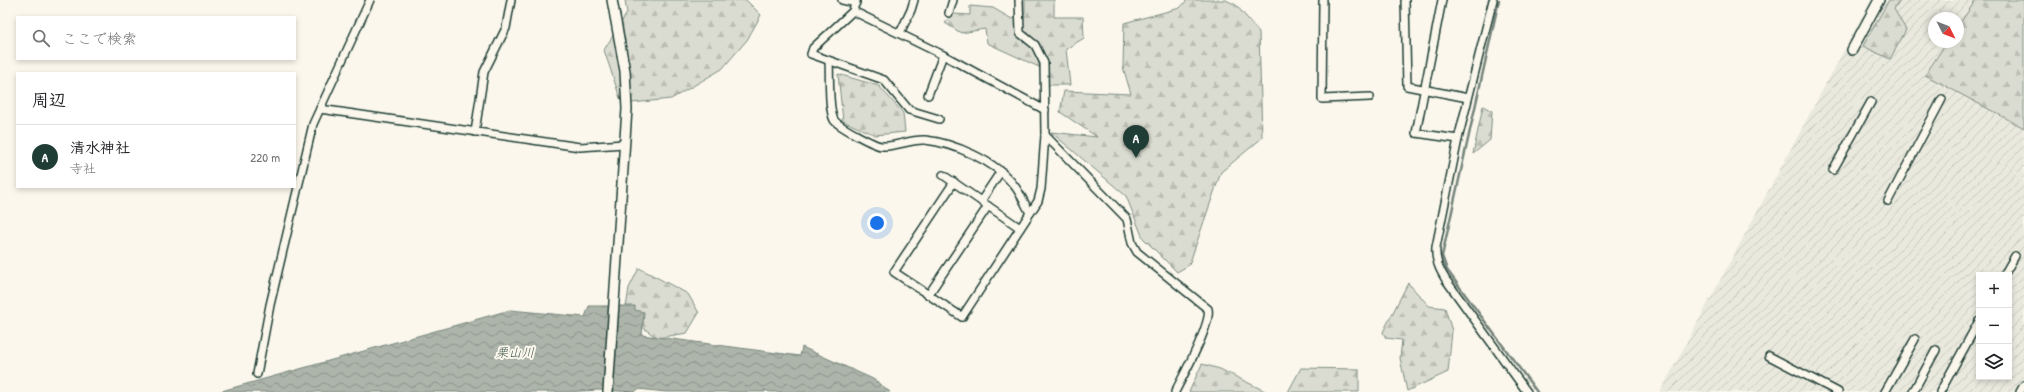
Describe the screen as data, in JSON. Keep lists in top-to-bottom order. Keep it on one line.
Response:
{"water":["栗山川"],"north":"bottom right","page":{"search":"ここで検索","heading":"周辺","list":[{"mark":"A","name":"清水神社","note":"寺社","value":"220 m"}],"pins":"A","map_buttons":["+","−"]}}
